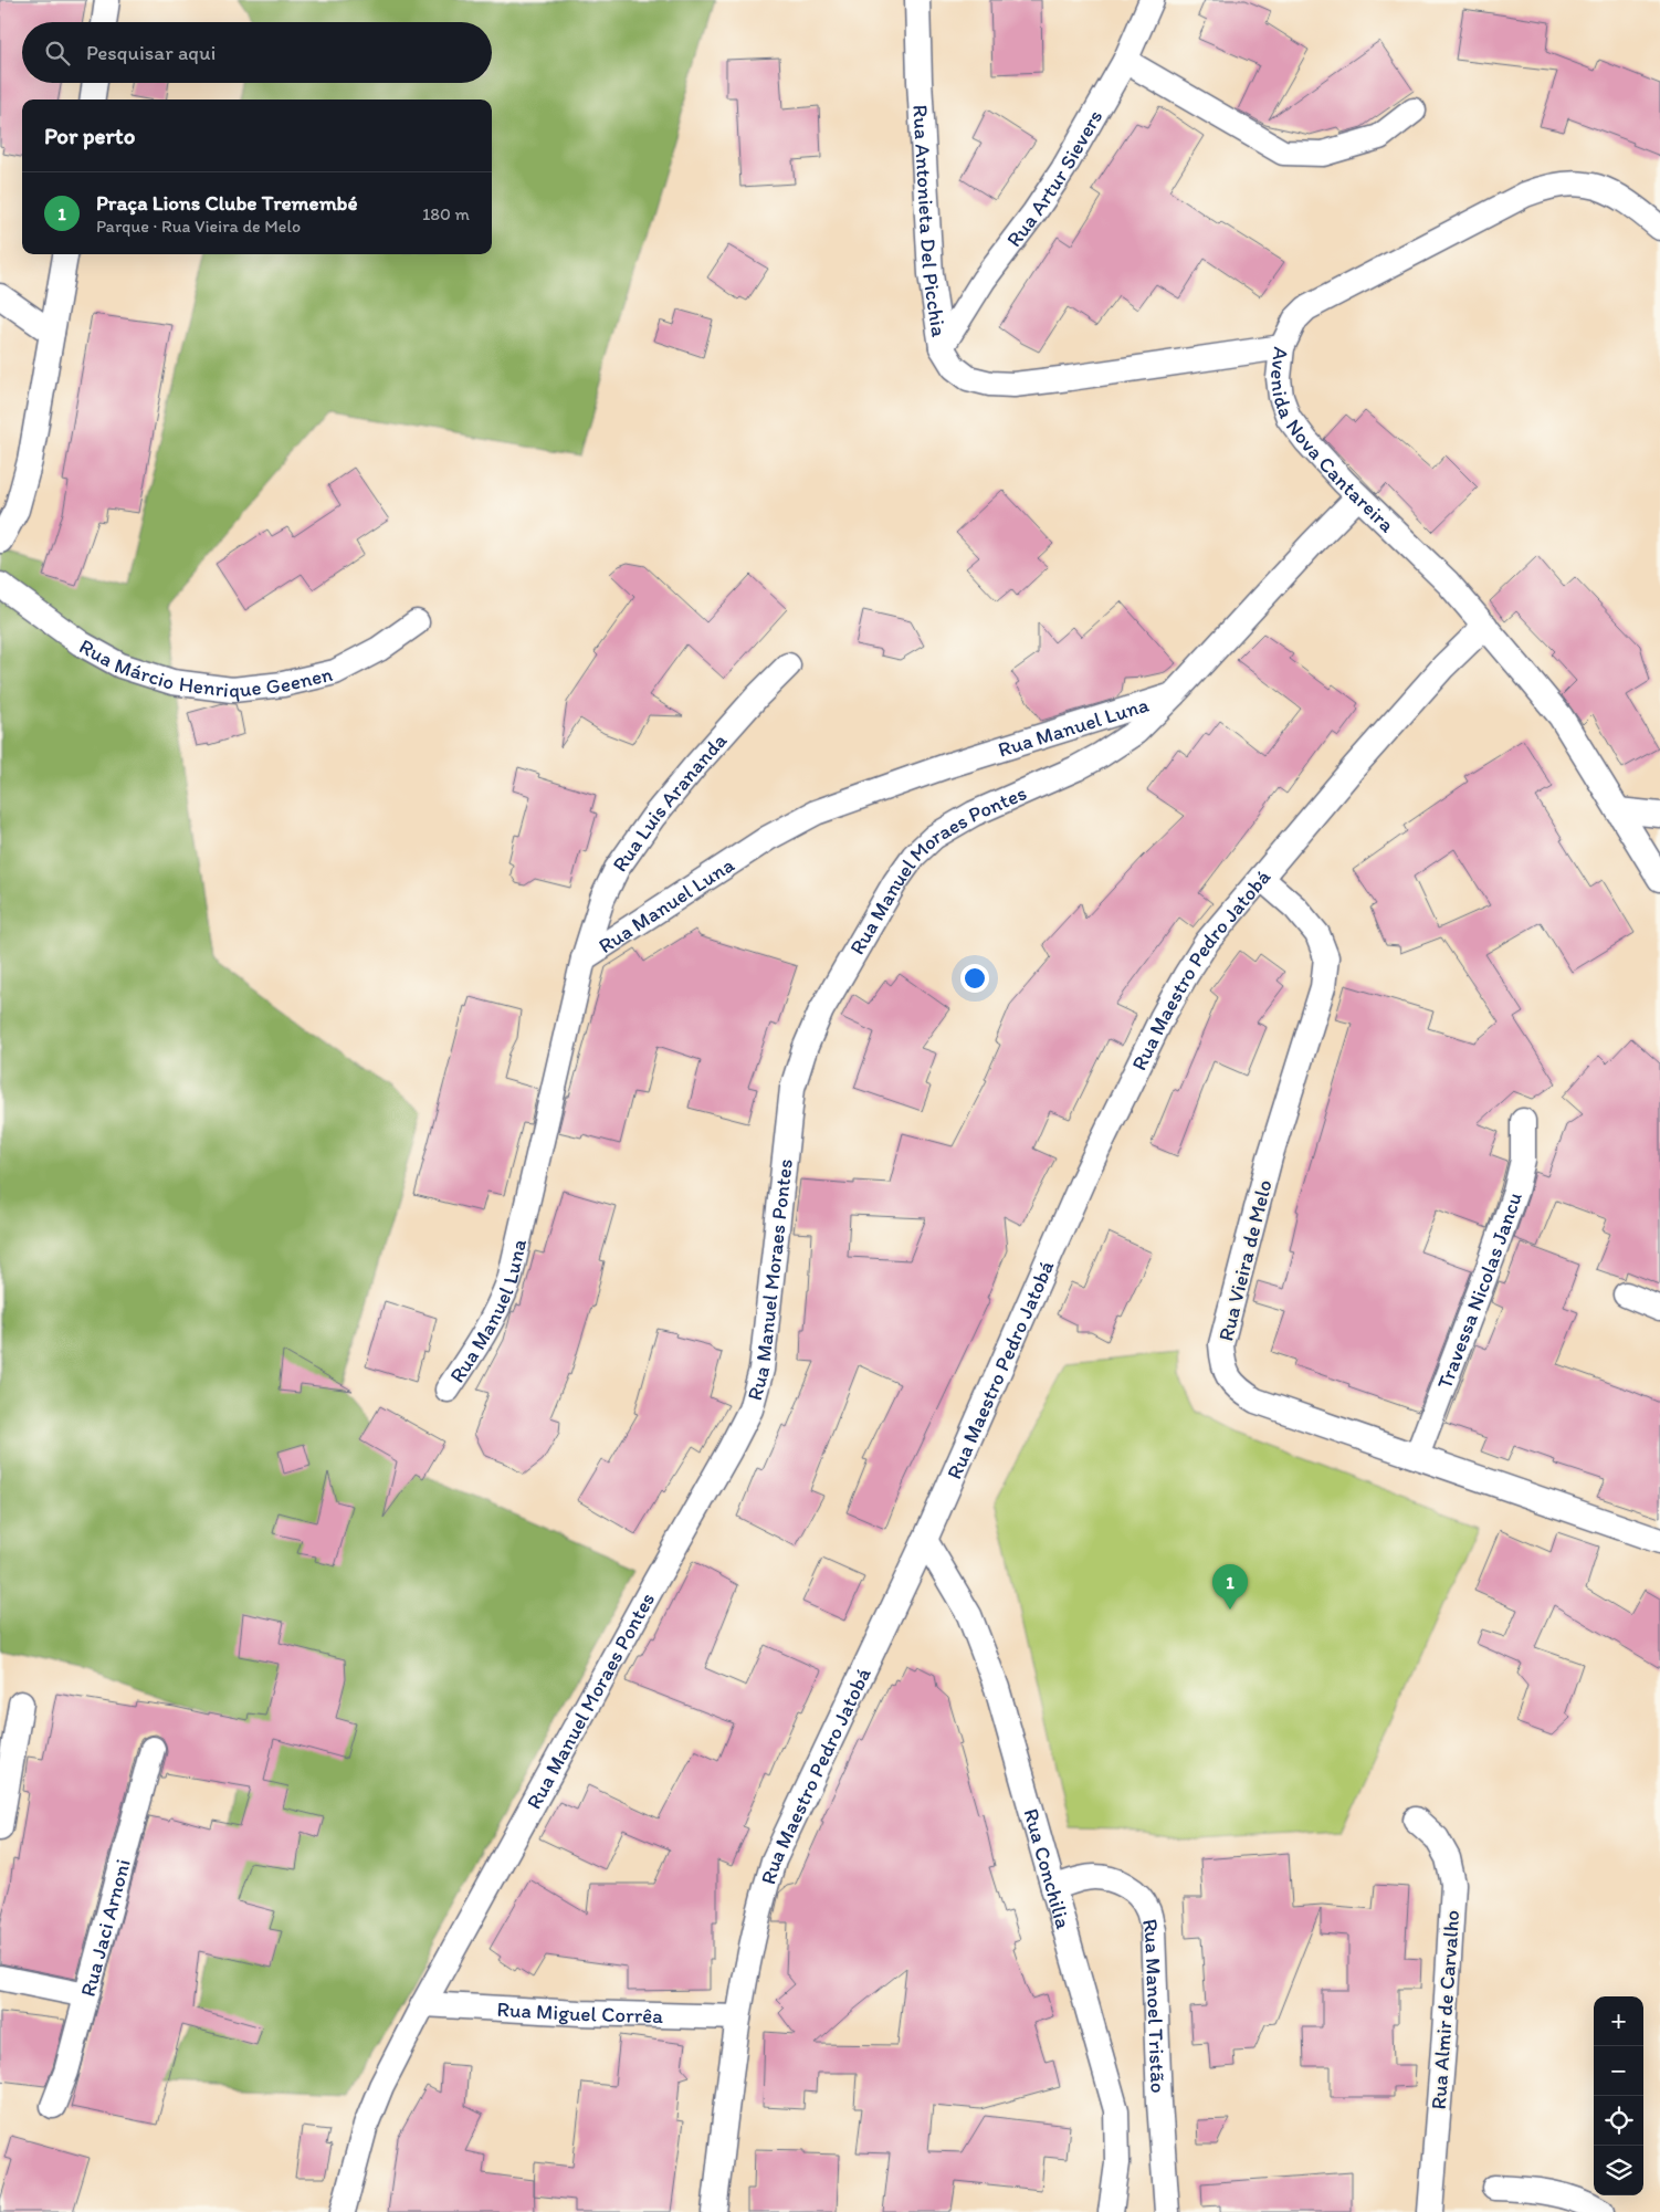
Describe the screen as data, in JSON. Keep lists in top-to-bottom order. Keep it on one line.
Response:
{"streets":{"street":["Rua Artur Sievers","Rua Antonieta Del Picchia","Avenida Nova Cantareira","Rua Márcio Henrique Geenen","Rua Manuel Luna","Rua Luis Arananda","Rua Manuel Moraes Pontes","Rua Maestro Pedro Jatobá","Rua Vieira de Melo","Travessa Nicolas Jancu","Rua Conchilia","Rua Jaci Arnoni","Rua Manoel Tristão","Rua Almir de Carvalho","Rua Miguel Corrêa"]},"crossings":[["Rua Artur Sievers","Rua Antonieta Del Picchia"],["Rua Antonieta Del Picchia","Avenida Nova Cantareira"],["Avenida Nova Cantareira","Rua Manuel Moraes Pontes"],["Avenida Nova Cantareira","Rua Maestro Pedro Jatobá"],["Rua Manuel Luna","Rua Luis Arananda"],["Rua Manuel Luna","Rua Manuel Moraes Pontes"],["Rua Manuel Moraes Pontes","Rua Miguel Corrêa"],["Rua Maestro Pedro Jatobá","Rua Vieira de Melo"],["Rua Maestro Pedro Jatobá","Rua Conchilia"],["Rua Maestro Pedro Jatobá","Rua Miguel Corrêa"],["Rua Vieira de Melo","Travessa Nicolas Jancu"],["Rua Conchilia","Rua Manoel Tristão"]],"page":{"search":"Pesquisar aqui","heading":"Por perto","list":[{"mark":"1","name":"Praça Lions Clube Tremembé","note":"Parque · Rua Vieira de Melo","value":"180 m"}],"pins":"1","map_buttons":["+","−"]}}
